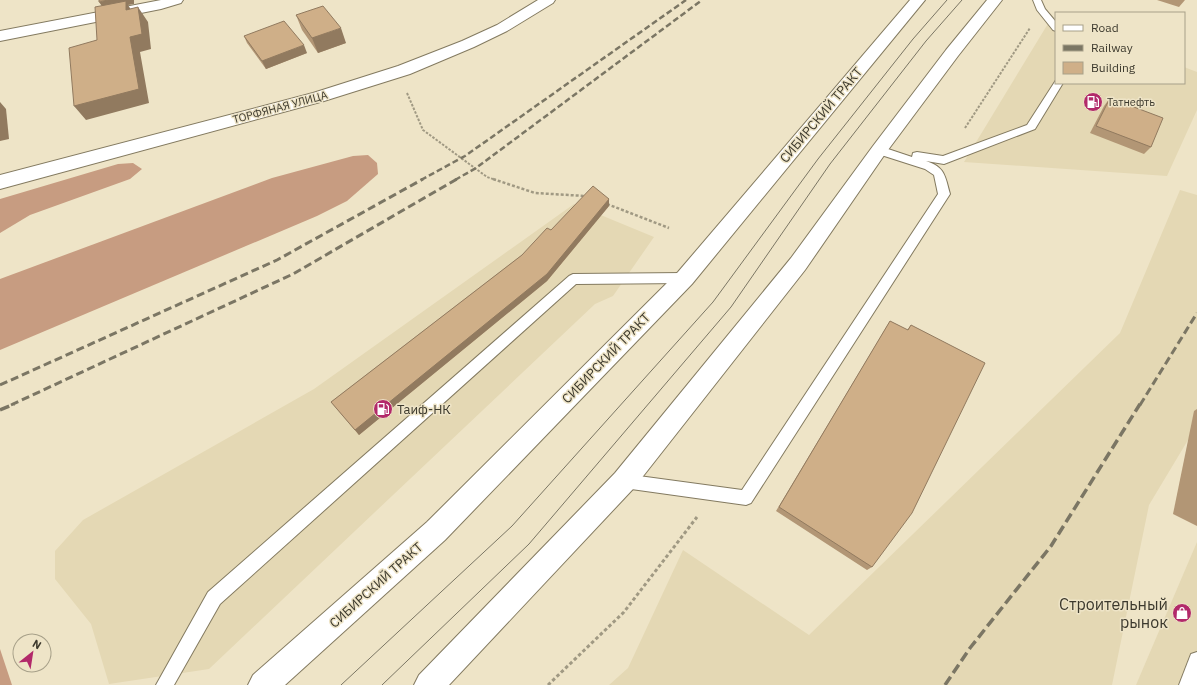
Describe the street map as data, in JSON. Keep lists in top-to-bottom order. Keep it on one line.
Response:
{"streets":{"main road":["ТОРФЯНАЯ УЛИЦА","СИБИРСКИЙ ТРАКТ"]},"places":{"fuel station":["Татнефть","Таиф-НК"],"shop":["Строительный рынок"]},"legend":["Road","Railway","Building"],"north":"top right"}
